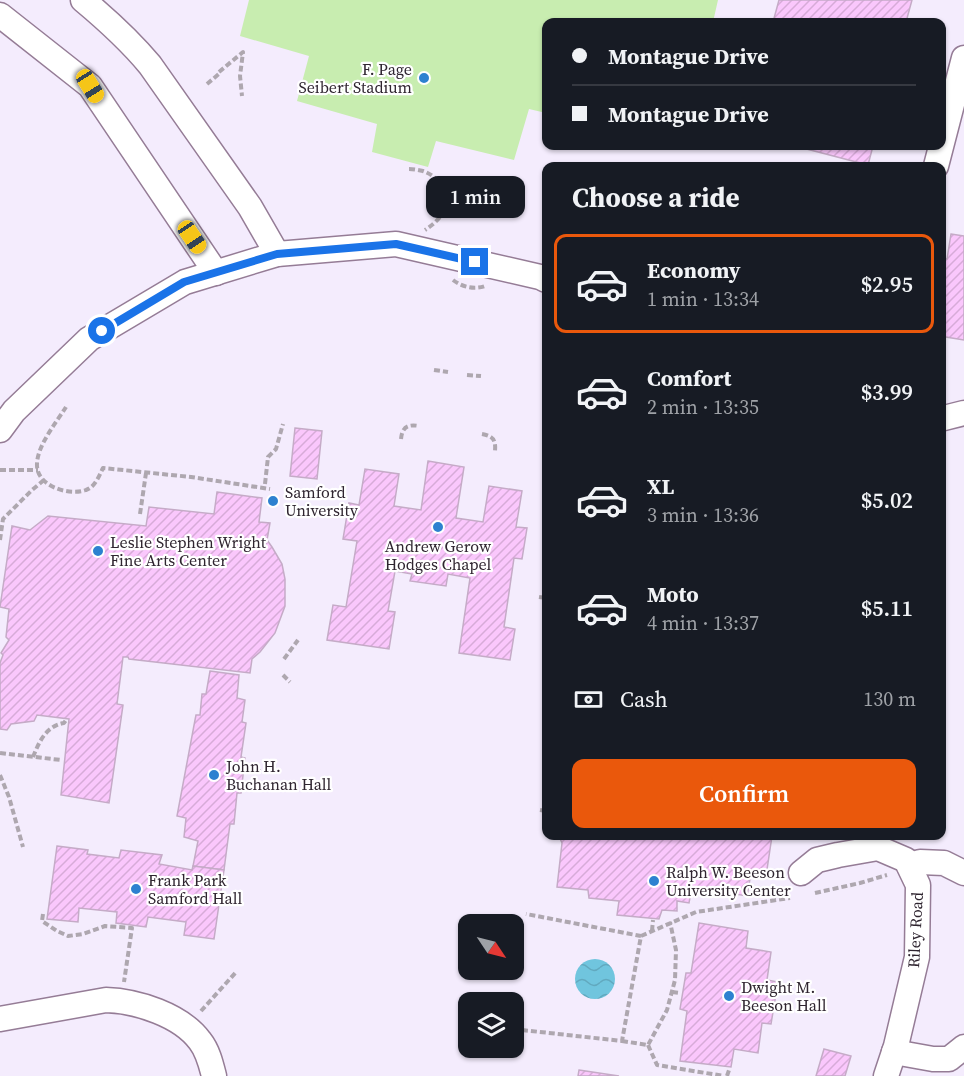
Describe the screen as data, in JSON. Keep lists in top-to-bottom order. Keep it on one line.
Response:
{"streets":{"street":["Riley Road"]},"places":["F. Page Seibert Stadium","Samford University","Andrew Gerow Hodges Chapel","Leslie Stephen Wright Fine Arts Center","John H. Buchanan Hall","Ralph W. Beeson University Center","Frank Park Samford Hall","Dwight M. Beeson Hall"],"north":"bottom right","page":{"banner":["Montague Drive","Montague Drive"],"heading":"Choose a ride","bubble":"1 min","list":[{"name":"Economy","note":"1 min · 13:34","value":"$2.95"},{"name":"Comfort","note":"2 min · 13:35","value":"$3.99"},{"name":"XL","note":"3 min · 13:36","value":"$5.02"},{"name":"Moto","note":"4 min · 13:37","value":"$5.11"}],"pay":["Cash","130 m"],"buttons":"Confirm"}}
